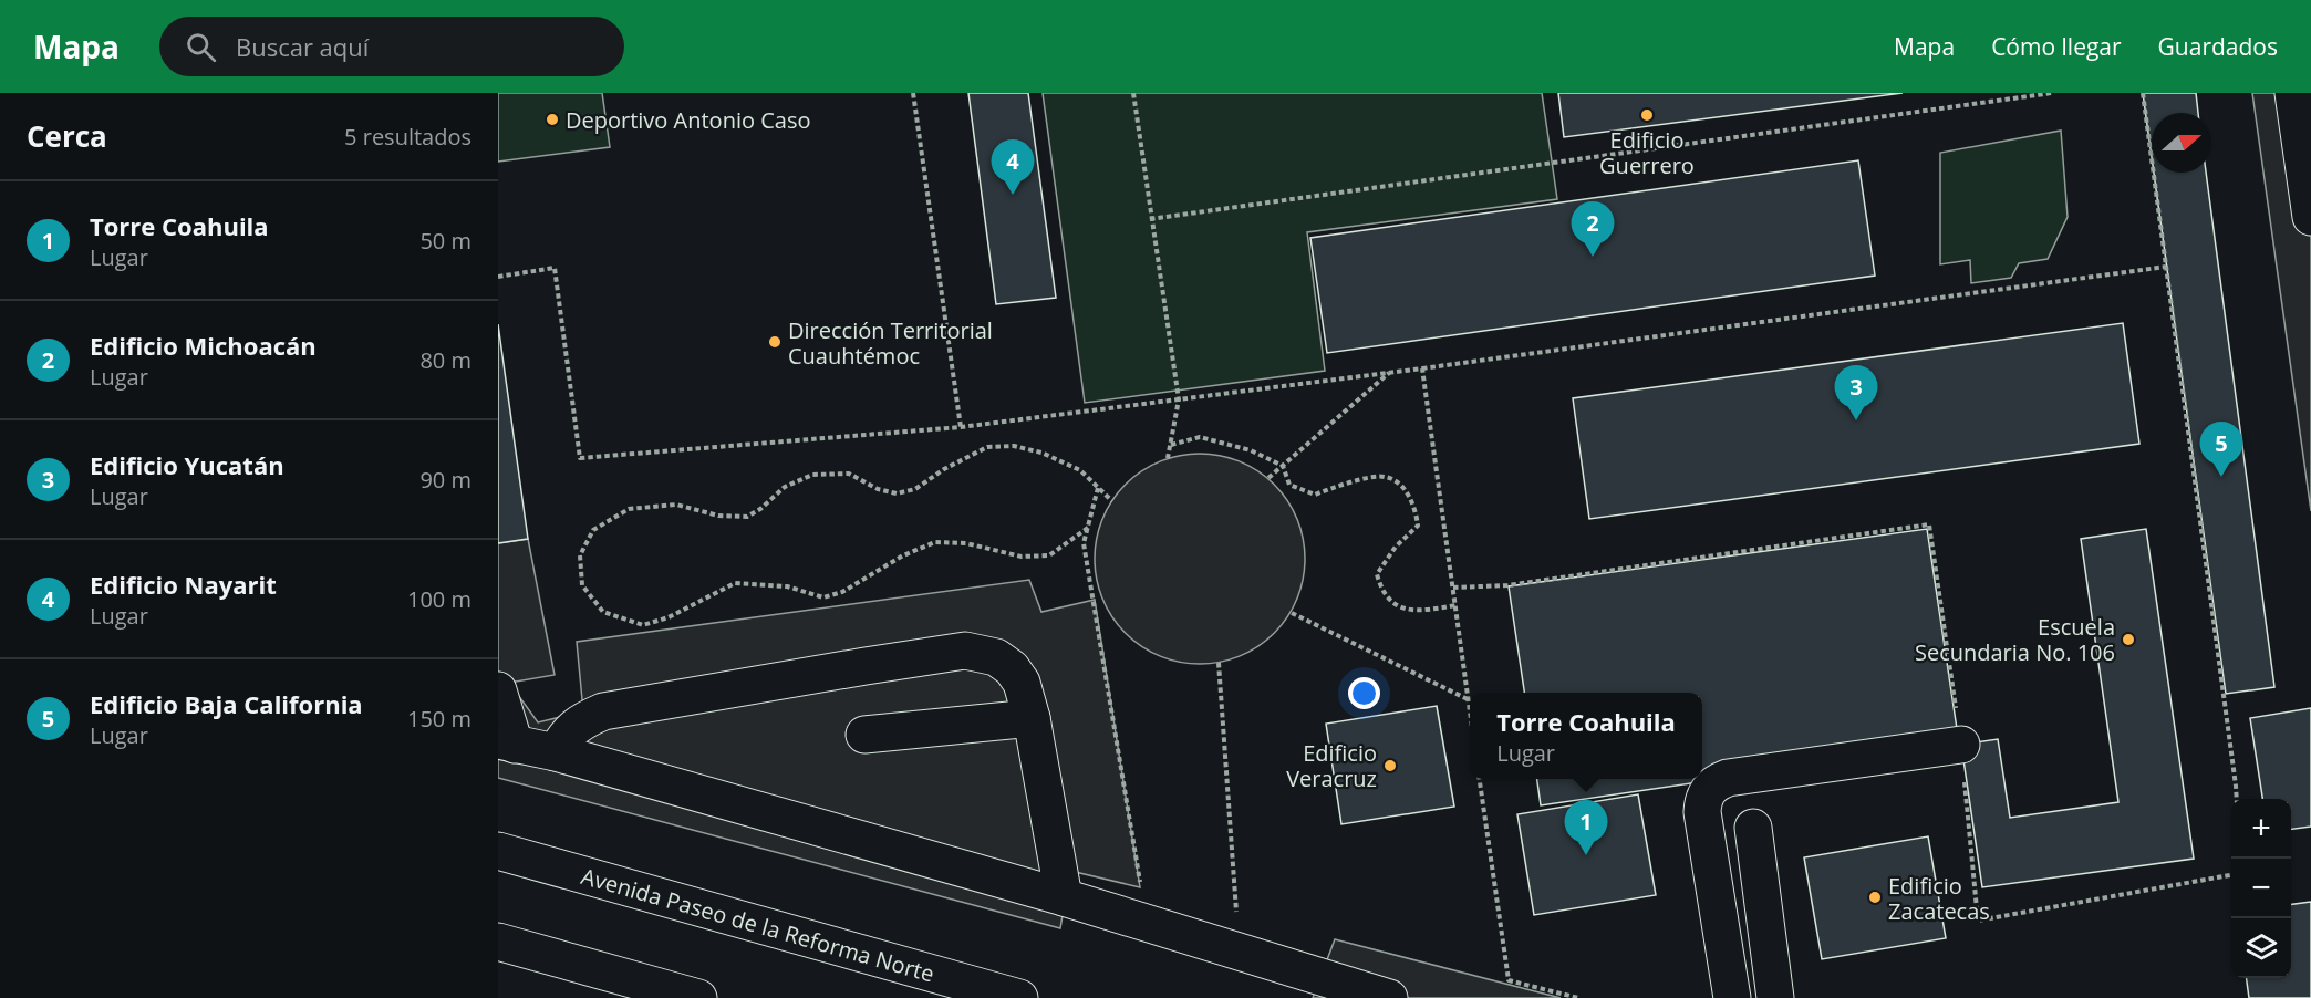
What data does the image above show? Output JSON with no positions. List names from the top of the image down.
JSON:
{
  "streets": {
    "main road": ["Avenida Paseo de la Reforma Norte"]
  },
  "places": [
    "Edificio Guerrero",
    "Deportivo Antonio Caso",
    "Dirección Territorial Cuauhtémoc",
    "Escuela Secundaria No. 106",
    "Edificio Veracruz",
    "Edificio Zacatecas"
  ],
  "north": "right",
  "page": {
    "header": "Mapa",
    "search": "Buscar aquí",
    "nav": ["Mapa", "Cómo llegar", "Guardados"],
    "heading": ["Cerca", "5 resultados"],
    "pins": [
      "4",
      "2",
      "3",
      "5",
      "1"
    ],
    "list": [
      {
        "mark": "1",
        "name": "Torre Coahuila",
        "note": "Lugar",
        "value": "50 m"
      },
      {
        "mark": "2",
        "name": "Edificio Michoacán",
        "note": "Lugar",
        "value": "80 m"
      },
      {
        "mark": "3",
        "name": "Edificio Yucatán",
        "note": "Lugar",
        "value": "90 m"
      },
      {
        "mark": "4",
        "name": "Edificio Nayarit",
        "note": "Lugar",
        "value": "100 m"
      },
      {
        "mark": "5",
        "name": "Edificio Baja California",
        "note": "Lugar",
        "value": "150 m"
      }
    ],
    "popup": ["Torre Coahuila", "Lugar"],
    "map_buttons": ["+", "−"]
  }
}
